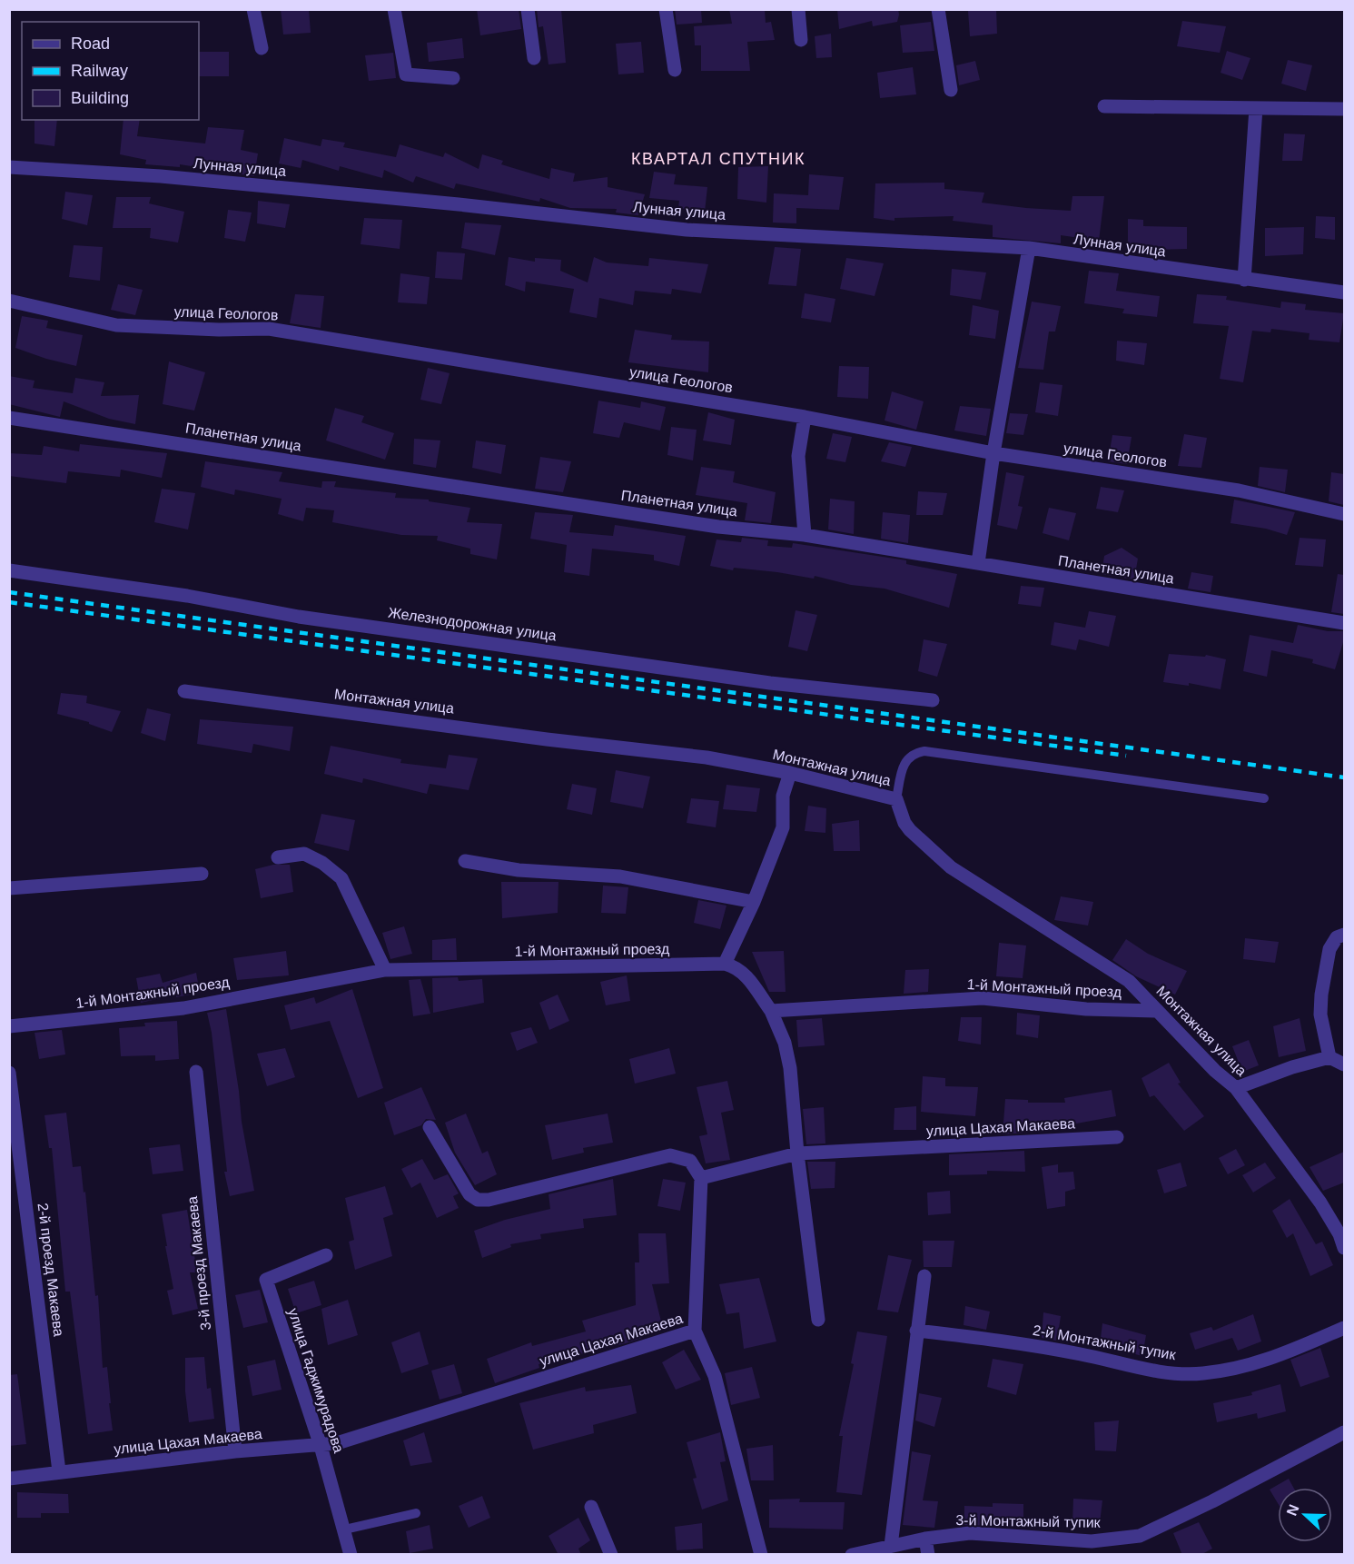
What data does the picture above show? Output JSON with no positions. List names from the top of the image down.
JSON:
{
  "streets": {
    "street": [
      "Лунная улица",
      "улица Геологов",
      "Планетная улица",
      "Железнодорожная улица",
      "Монтажная улица",
      "1-й Монтажный проезд",
      "улица Цахая Макаева",
      "3-й проезд Макаева",
      "2-й проезд Макаева",
      "2-й Монтажный тупик",
      "улица Гаджимурадова",
      "3-й Монтажный тупик"
    ]
  },
  "crossings": [
    ["Монтажная улица", "1-й Монтажный проезд"],
    ["улица Цахая Макаева", "3-й проезд Макаева"],
    ["улица Цахая Макаева", "2-й проезд Макаева"],
    ["улица Цахая Макаева", "улица Гаджимурадова"]
  ],
  "districts": ["КВАРТАЛ СПУТНИК"],
  "legend": ["Road", "Railway", "Building"],
  "north": "left"
}
